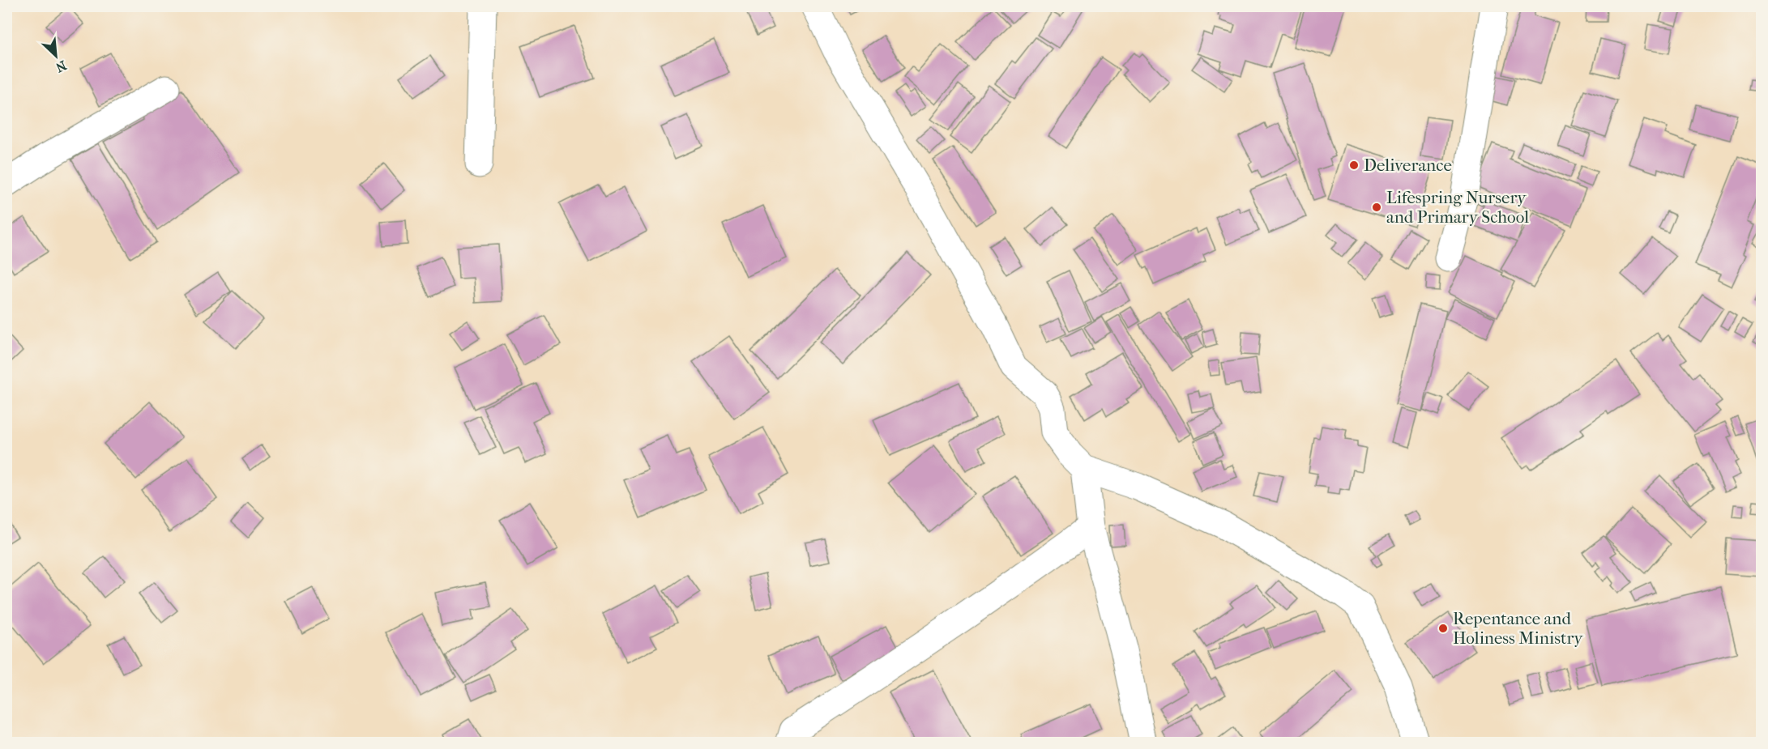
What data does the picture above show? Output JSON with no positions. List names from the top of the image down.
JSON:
{
  "places": ["Deliverance", "Lifespring Nursery and Primary School", "Repentance and Holiness Ministry"],
  "north": "bottom right"
}
